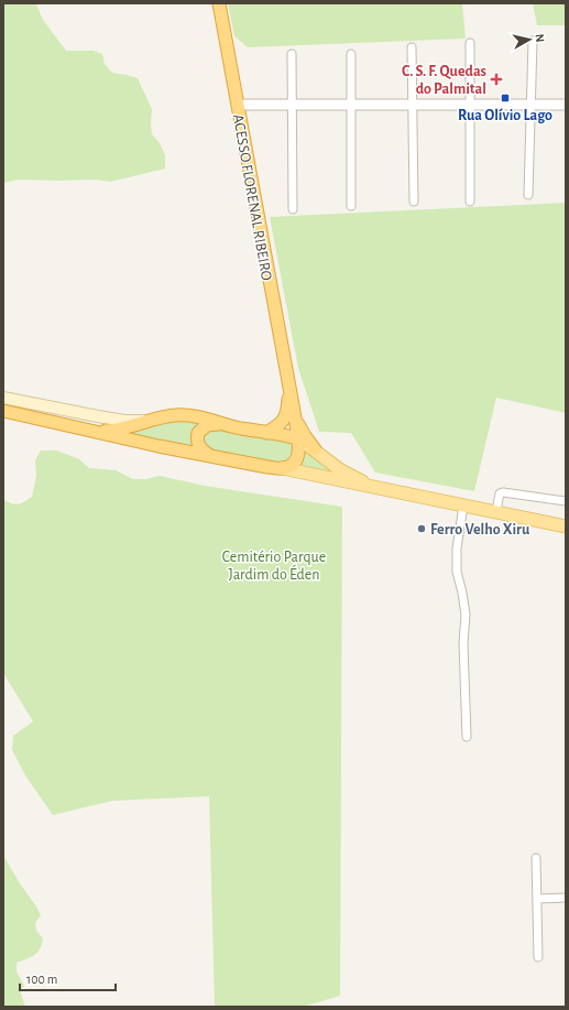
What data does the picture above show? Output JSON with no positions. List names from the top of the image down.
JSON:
{
  "streets": {
    "highway": ["ACESSO FLORENAL RIBEIRO"]
  },
  "parks": ["Cemitério Parque Jardim do Éden"],
  "places": {
    "health": ["C. S. F. Quedas do Palmital"],
    "transit": ["Rua Olívio Lago"],
    "other": ["Ferro Velho Xiru"]
  },
  "scale_bar": "100 m",
  "north": "right"
}
